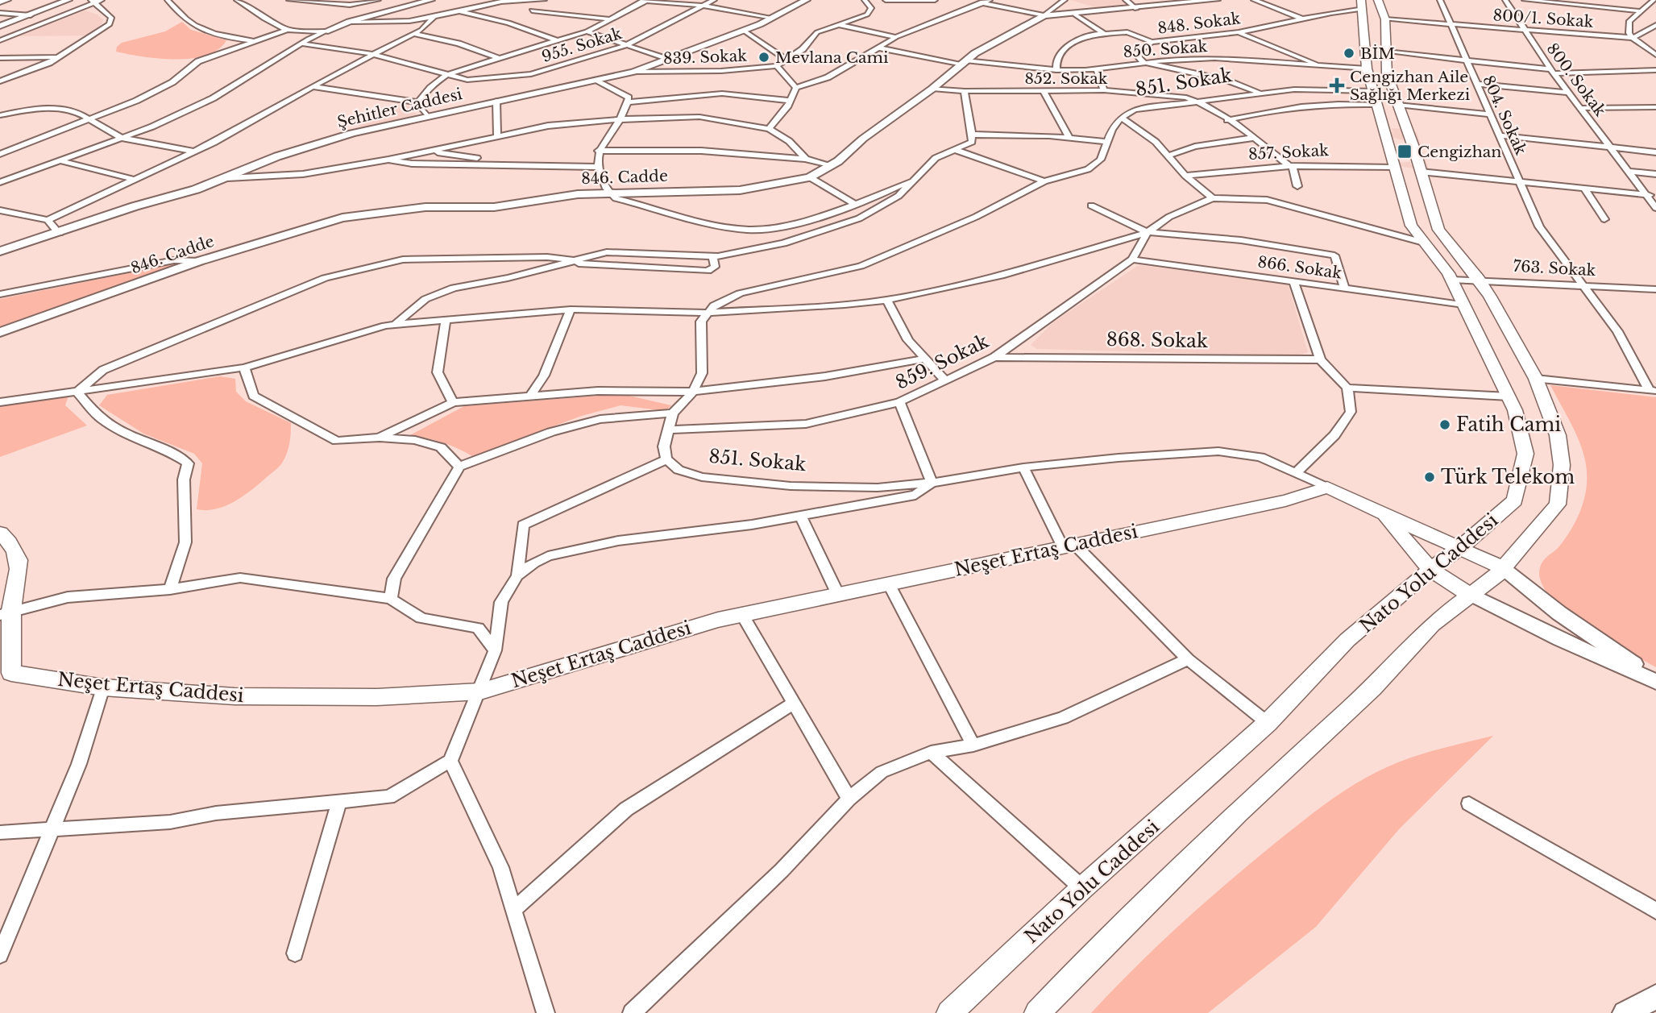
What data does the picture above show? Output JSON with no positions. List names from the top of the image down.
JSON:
{
  "streets": {
    "main road": ["851. Sokak", "Neşet Ertaş Caddesi", "Nato Yolu Caddesi"],
    "street": [
      "800/1. Sokak",
      "848. Sokak",
      "955. Sokak",
      "850. Sokak",
      "839. Sokak",
      "852. Sokak",
      "800. Sokak",
      "Şehitler Caddesi",
      "804. Sokak",
      "857. Sokak",
      "846. Cadde",
      "866. Sokak",
      "763. Sokak",
      "868. Sokak",
      "859. Sokak"
    ]
  },
  "crossings": [
    ["800/1. Sokak", "800. Sokak"],
    ["800/1. Sokak", "804. Sokak"],
    ["848. Sokak", "850. Sokak"],
    ["848. Sokak", "Nato Yolu Caddesi"],
    ["850. Sokak", "846. Cadde"],
    ["850. Sokak", "Nato Yolu Caddesi"],
    ["839. Sokak", "Şehitler Caddesi"],
    ["852. Sokak", "851. Sokak"],
    ["852. Sokak", "846. Cadde"],
    ["800. Sokak", "804. Sokak"],
    ["851. Sokak", "Neşet Ertaş Caddesi"],
    ["851. Sokak", "Nato Yolu Caddesi"],
    ["804. Sokak", "763. Sokak"],
    ["857. Sokak", "Nato Yolu Caddesi"],
    ["866. Sokak", "859. Sokak"],
    ["866. Sokak", "Nato Yolu Caddesi"],
    ["763. Sokak", "Nato Yolu Caddesi"],
    ["868. Sokak", "859. Sokak"],
    ["859. Sokak", "Nato Yolu Caddesi"]
  ],
  "places": {
    "other": [
      "BİM",
      "Mevlana Cami",
      "Fatih Cami",
      "Türk Telekom"
    ],
    "health": ["Cengizhan Aile Sağlığı Merkezi"],
    "transit": ["Cengizhan"]
  }
}
